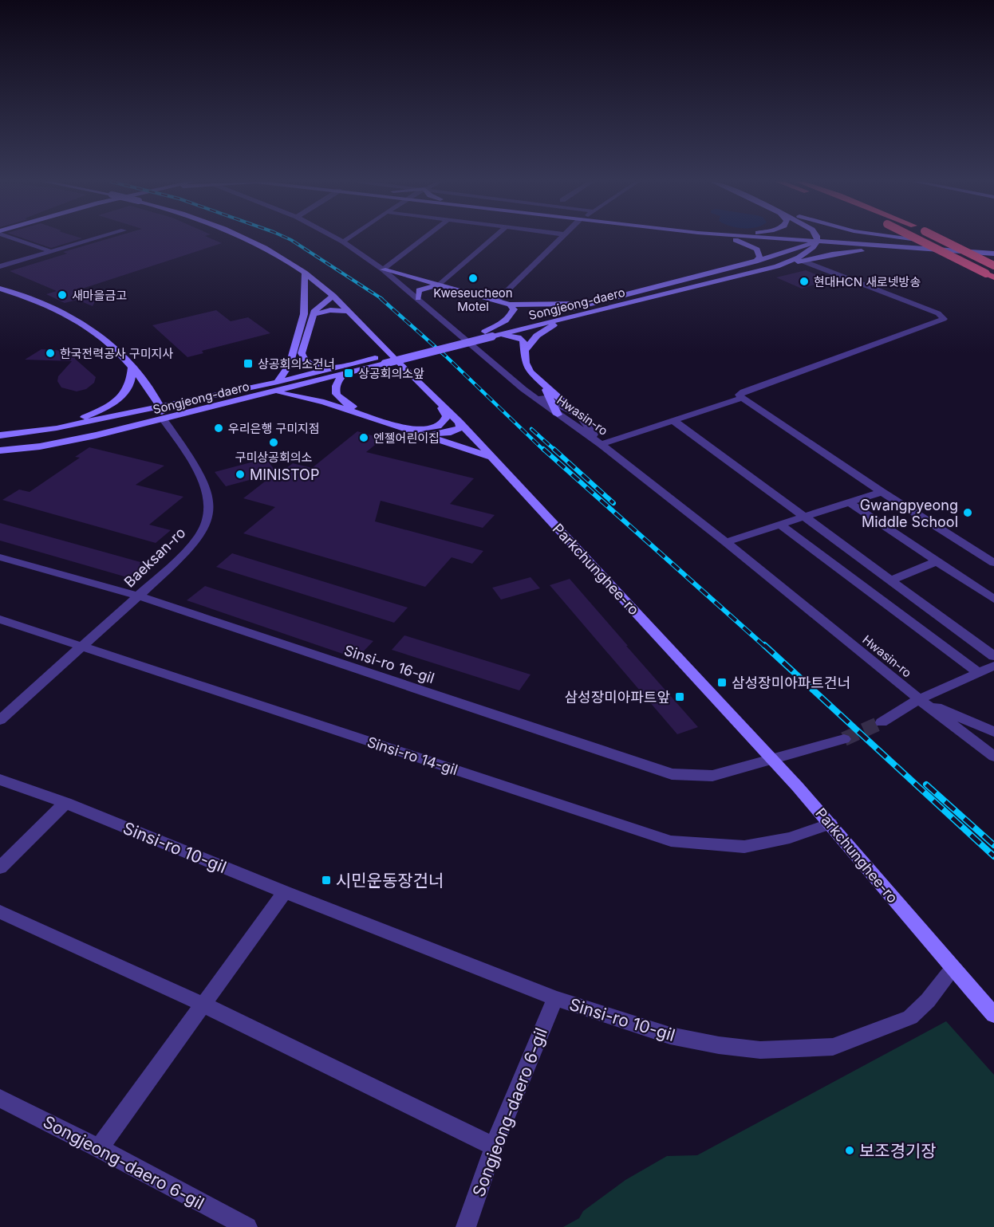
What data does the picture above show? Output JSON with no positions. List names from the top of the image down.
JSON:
{
  "streets": {
    "street": [
      "Songjeong-daero",
      "Hwasin-ro",
      "Baeksan-ro",
      "Parkchunghee-ro",
      "Sinsi-ro 16-gil",
      "Sinsi-ro 14-gil",
      "Sinsi-ro 10-gil",
      "Songjeong-daero 6-gil"
    ]
  },
  "crossings": [
    ["Songjeong-daero", "Baeksan-ro"],
    ["Baeksan-ro", "Sinsi-ro 16-gil"],
    ["Baeksan-ro", "Sinsi-ro 14-gil"],
    ["Parkchunghee-ro", "Sinsi-ro 16-gil"],
    ["Parkchunghee-ro", "Sinsi-ro 14-gil"],
    ["Parkchunghee-ro", "Sinsi-ro 10-gil"],
    ["Sinsi-ro 10-gil", "Songjeong-daero 6-gil"]
  ],
  "places": {
    "other": [
      "Kweseucheon Motel",
      "현대HCN 새로넷방송",
      "새마을금고",
      "한국전력공사 구미지사",
      "우리은행 구미지점",
      "엔젤어린이집",
      "구미상공회의소",
      "MINISTOP",
      "Gwangpyeong Middle School",
      "보조경기장"
    ],
    "transit": [
      "상공회의소건너",
      "상공회의소앞",
      "삼성장미아파트건너",
      "삼성장미아파트앞",
      "시민운동장건너"
    ]
  }
}
